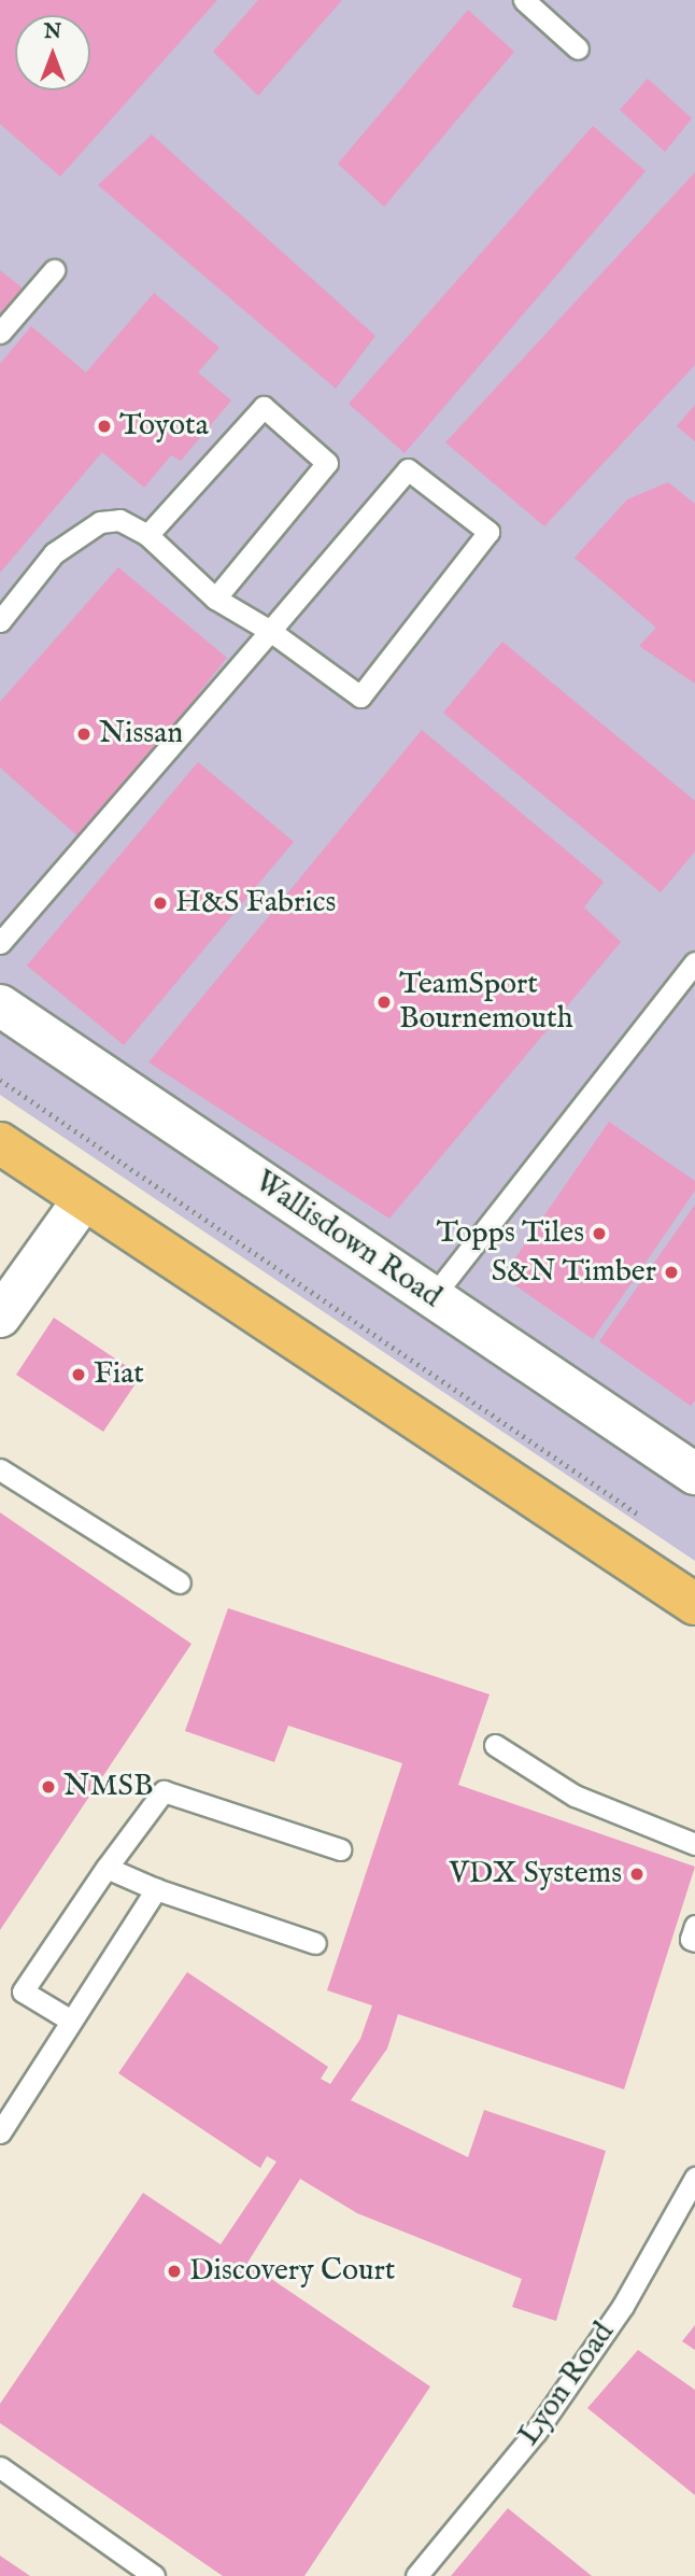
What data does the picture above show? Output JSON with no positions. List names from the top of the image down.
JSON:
{
  "streets": {
    "street": ["Wallisdown Road"],
    "lane": ["Lyon Road"]
  },
  "places": [
    "Toyota",
    "Nissan",
    "H&S Fabrics",
    "TeamSport Bournemouth",
    "Topps Tiles",
    "S&N Timber",
    "Fiat",
    "NMSB",
    "VDX Systems",
    "Discovery Court"
  ],
  "north": "top"
}
